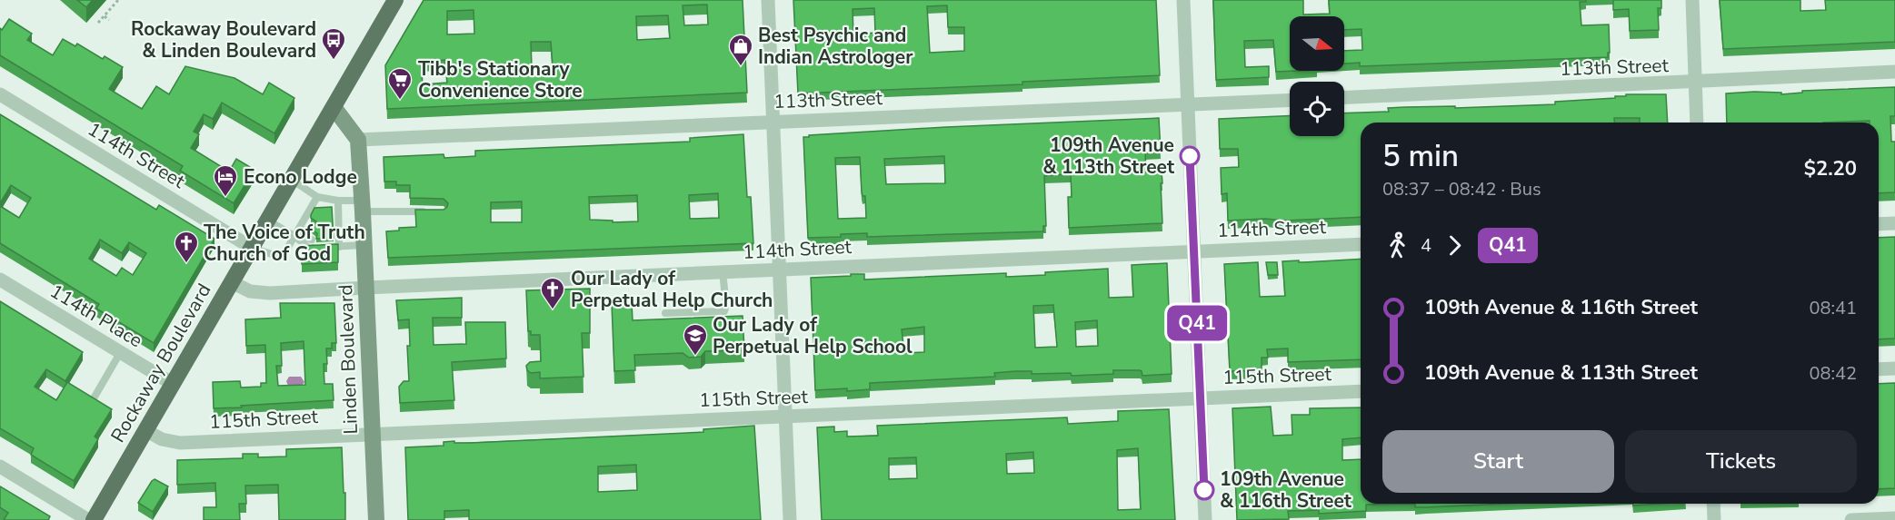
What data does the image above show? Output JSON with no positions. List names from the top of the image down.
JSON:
{
  "streets": {
    "main road": ["Linden Boulevard", "Rockaway Boulevard"],
    "street": [
      "113th Street",
      "114th Street",
      "114th Place",
      "115th Street"
    ]
  },
  "crossings": [
    ["113th Street", "Linden Boulevard"],
    ["114th Street", "Linden Boulevard"],
    ["114th Street", "Rockaway Boulevard"],
    ["114th Place", "Rockaway Boulevard"],
    ["Linden Boulevard", "115th Street"],
    ["Rockaway Boulevard", "115th Street"]
  ],
  "places": {
    "bus stop": ["Rockaway Boulevard & Linden Boulevard"],
    "shop": ["Best Psychic and Indian Astrologer"],
    "supermarket": ["Tibb's Stationary Convenience Store"],
    "other": ["109th Avenue & 113th Street", "109th Avenue & 116th Street"],
    "hotel": ["Econo Lodge"],
    "church": ["The Voice of Truth Church of God", "Our Lady of Perpetual Help Church"],
    "school or university": ["Our Lady of Perpetual Help School"]
  },
  "lines": ["bus line Q41"],
  "north": "right",
  "page": {
    "on_map": "Q41",
    "heading": ["5 min", "08:37 – 08:42 · Bus", "$2.20"],
    "legs": ["4", "Q41"],
    "list": [
      {
        "name": "109th Avenue & 116th Street",
        "value": "08:41"
      },
      {
        "name": "109th Avenue & 113th Street",
        "value": "08:42"
      }
    ],
    "buttons": ["Start", "Tickets"]
  }
}
